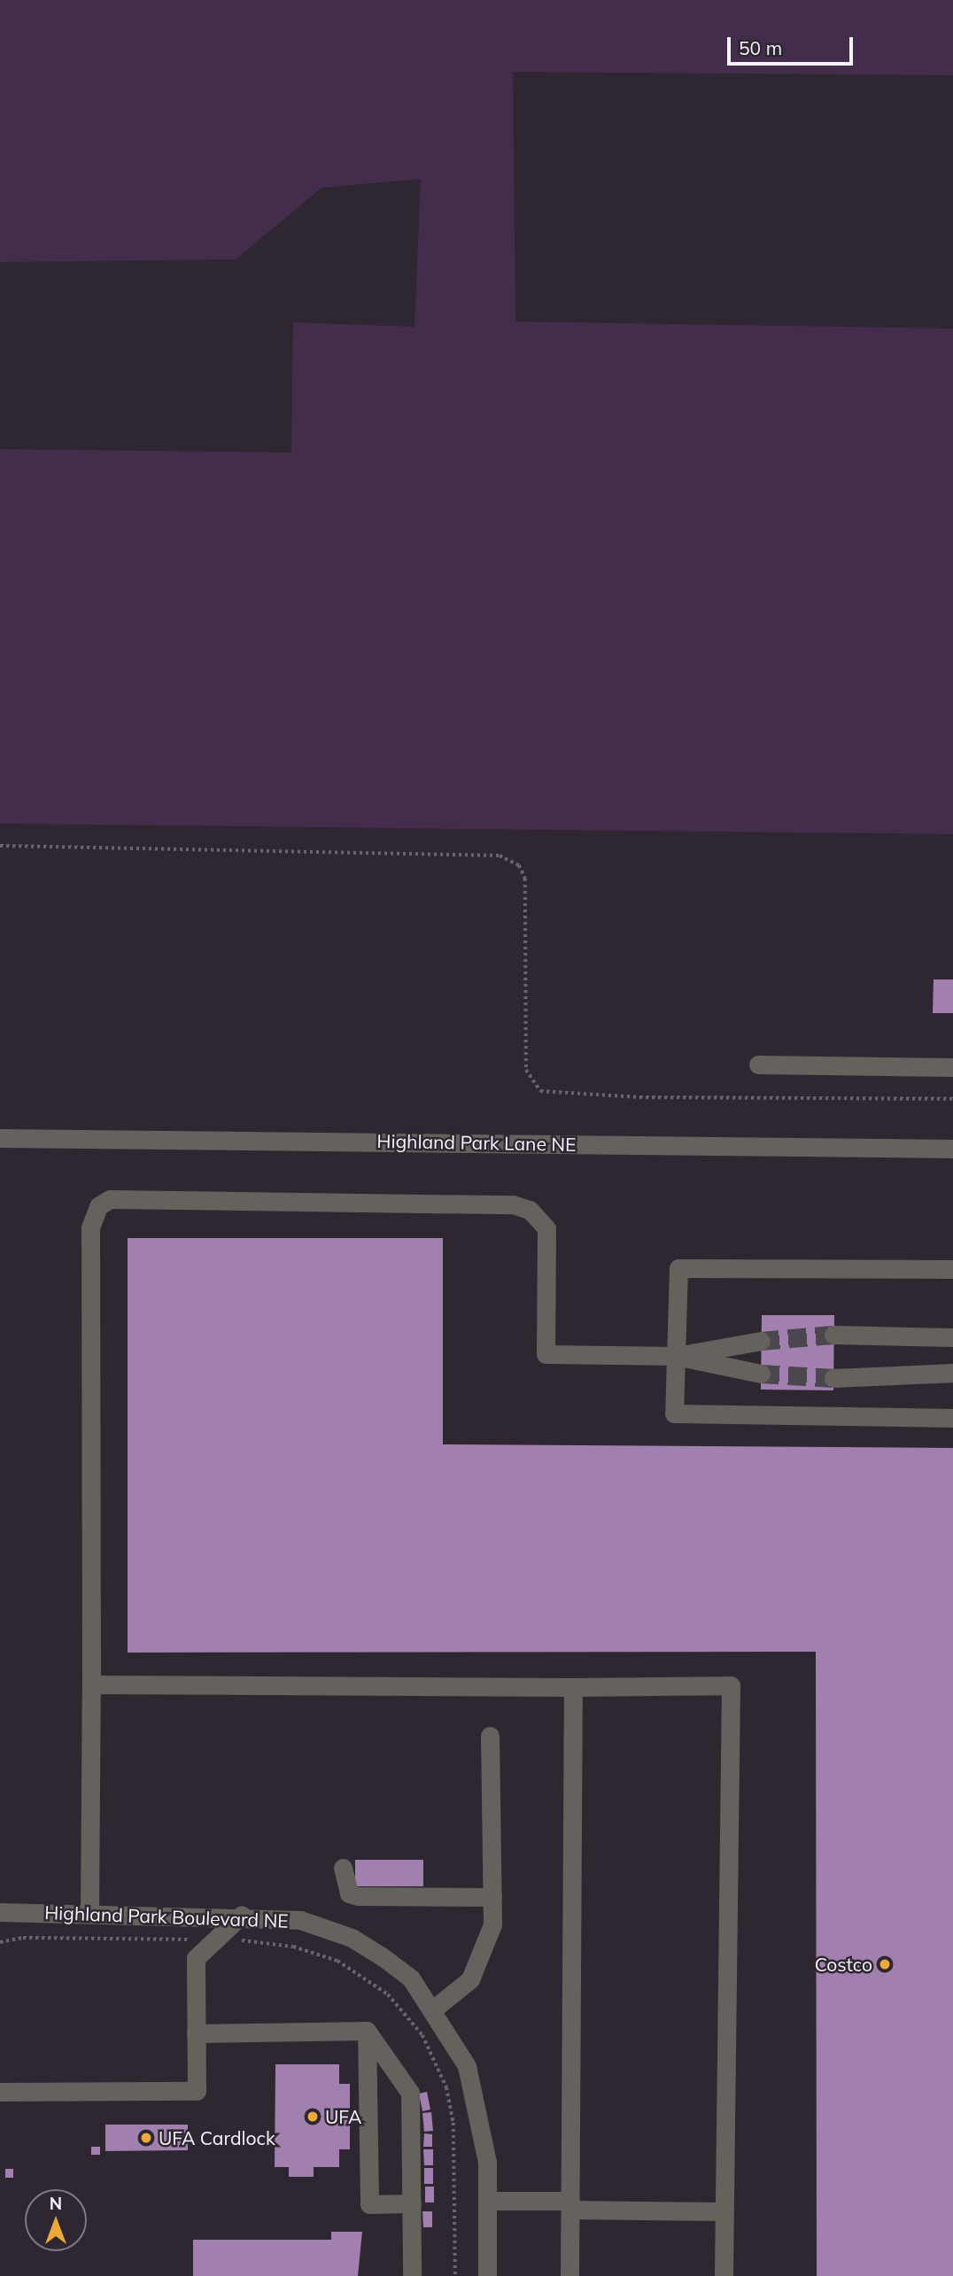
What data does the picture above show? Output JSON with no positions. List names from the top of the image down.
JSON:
{
  "streets": {
    "street": ["Highland Park Lane NE", "Highland Park Boulevard NE"]
  },
  "places": ["Costco", "UFA", "UFA Cardlock"],
  "scale_bar": "50 m",
  "north": "top"
}
